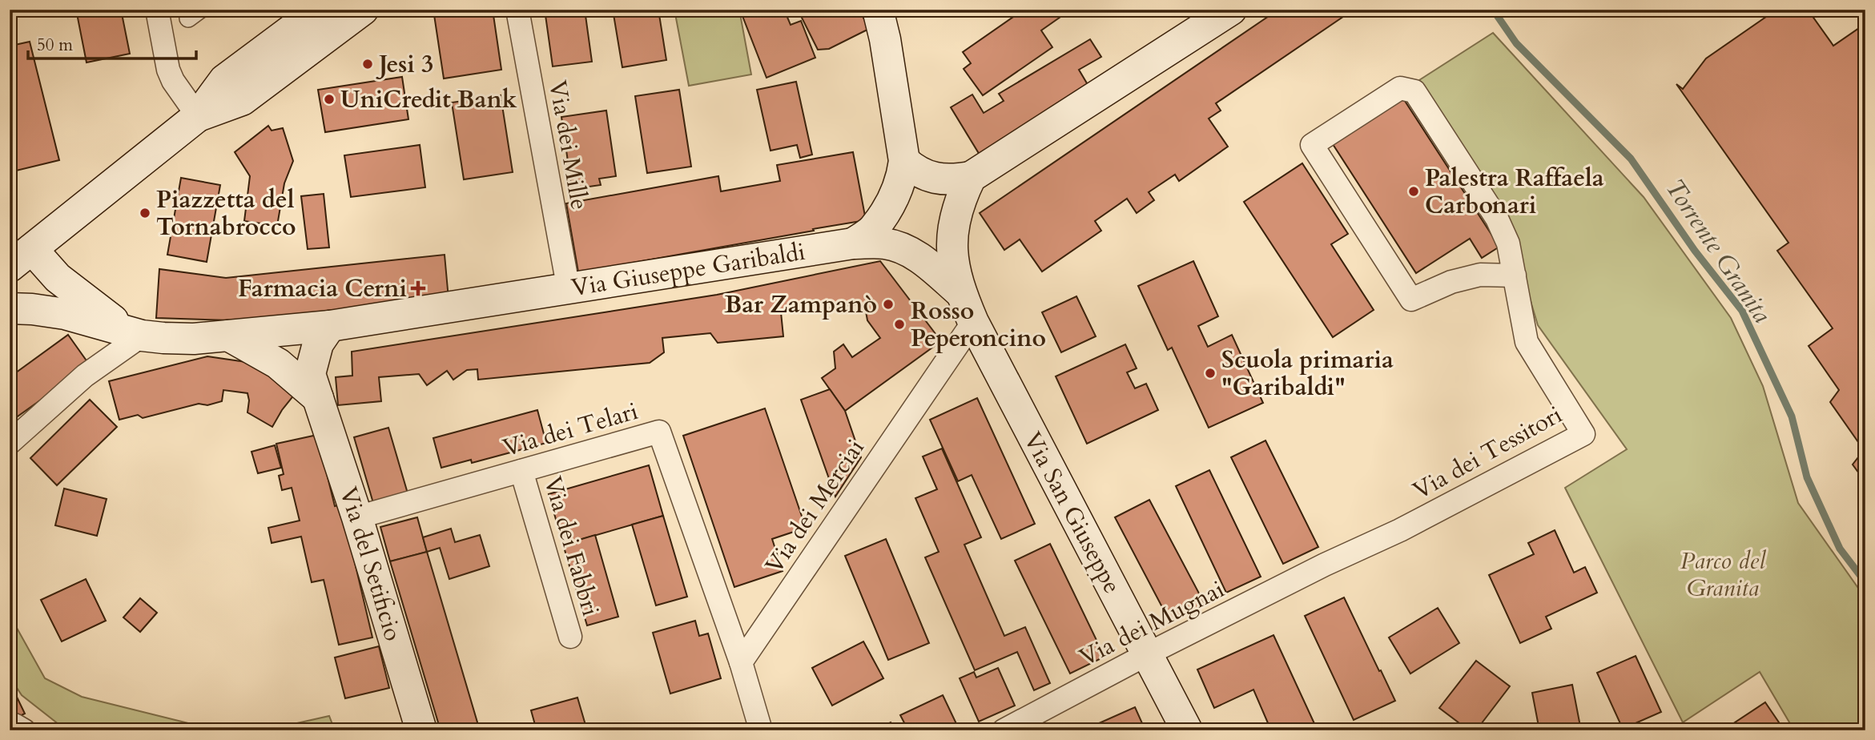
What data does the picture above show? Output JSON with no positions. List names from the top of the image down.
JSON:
{
  "streets": {
    "main road": ["Via Giuseppe Garibaldi", "Via San Giuseppe", "Via del Setificio"],
    "street": [
      "Via dei Mille",
      "Via dei Telari",
      "Via dei Tessitori",
      "Via dei Merciai",
      "Via dei Fabbri",
      "Via dei Mugnai"
    ]
  },
  "crossings": [
    ["Via dei Mille", "Via Giuseppe Garibaldi"],
    ["Via Giuseppe Garibaldi", "Via San Giuseppe"],
    ["Via Giuseppe Garibaldi", "Via del Setificio"],
    ["Via dei Telari", "Via dei Merciai"],
    ["Via dei Telari", "Via dei Fabbri"],
    ["Via dei Telari", "Via del Setificio"],
    ["Via dei Tessitori", "Via dei Mugnai"],
    ["Via dei Merciai", "Via San Giuseppe"],
    ["Via San Giuseppe", "Via dei Mugnai"]
  ],
  "water": ["Torrente Granita"],
  "parks": ["Parco del Granita"],
  "places": {
    "other": [
      "Jesi 3",
      "UniCredit Bank",
      "Palestra Raffaela Carbonari",
      "Piazzetta del Tornabrocco",
      "Bar Zampanò",
      "Rosso Peperoncino",
      "Scuola primaria \"Garibaldi\""
    ],
    "health": ["Farmacia Cerni"]
  },
  "scale_bar": "50 m"
}
